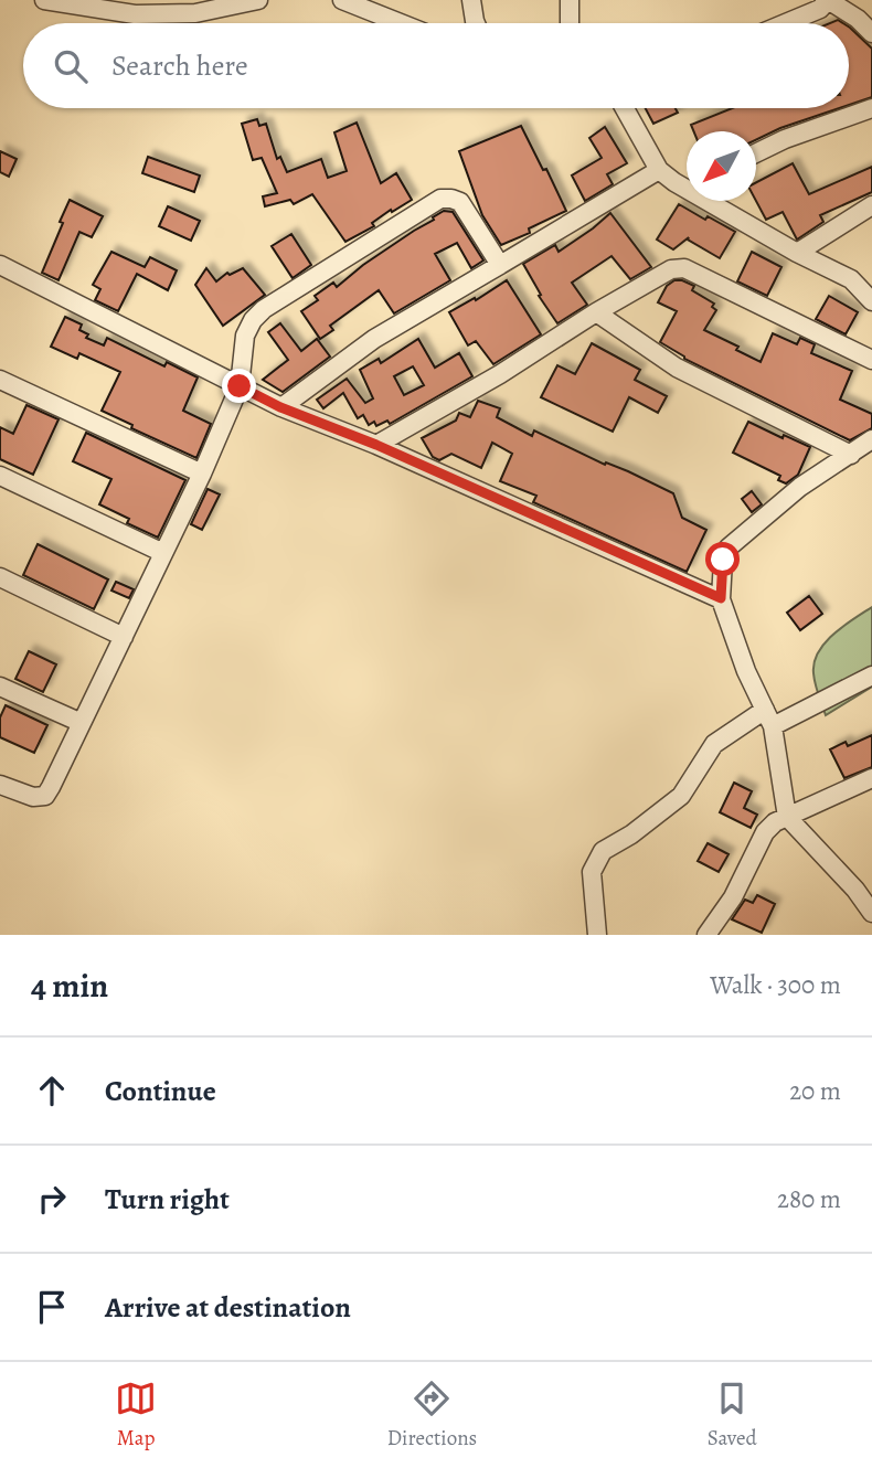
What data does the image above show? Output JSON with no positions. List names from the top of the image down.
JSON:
{
  "north": "bottom left",
  "page": {
    "search": "Search here",
    "heading": ["4 min", "Walk · 300 m"],
    "list": [
      ["Continue", "20 m"],
      ["Turn right", "280 m"],
      "Arrive at destination"
    ],
    "nav": ["Map", "Directions", "Saved"]
  }
}
